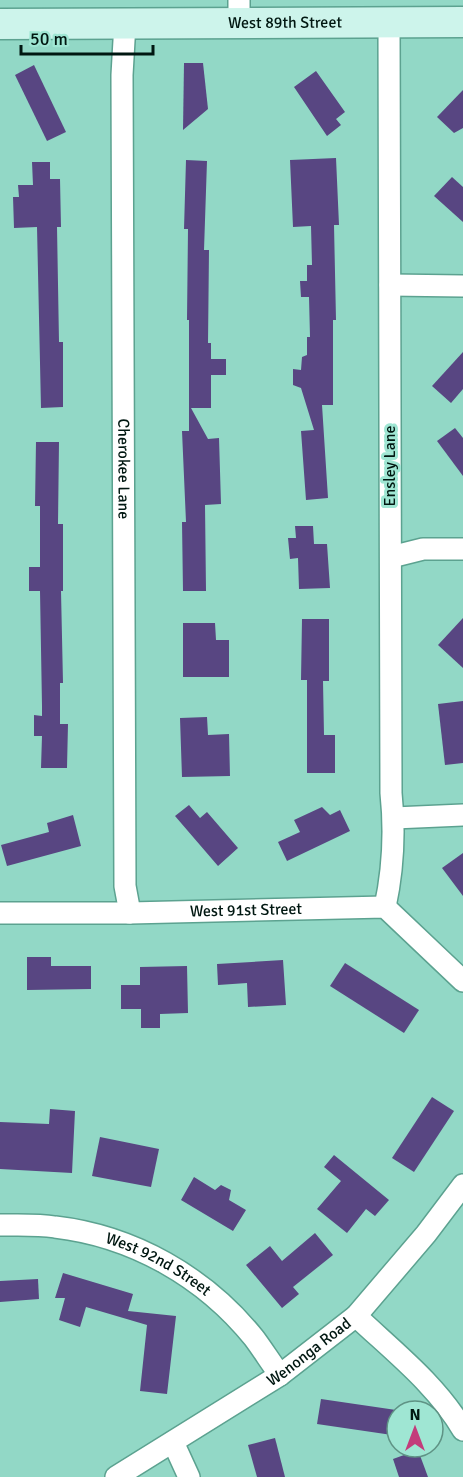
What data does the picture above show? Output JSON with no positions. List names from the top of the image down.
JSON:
{
  "streets": {
    "street": [
      "West 89th Street",
      "Ensley Lane",
      "Cherokee Lane",
      "West 91st Street",
      "West 92nd Street",
      "Wenonga Road"
    ]
  },
  "crossings": [
    ["West 89th Street", "Ensley Lane"],
    ["West 89th Street", "Cherokee Lane"],
    ["Ensley Lane", "West 91st Street"],
    ["Cherokee Lane", "West 91st Street"],
    ["West 92nd Street", "Wenonga Road"]
  ],
  "scale_bar": "50 m",
  "north": "top"
}
